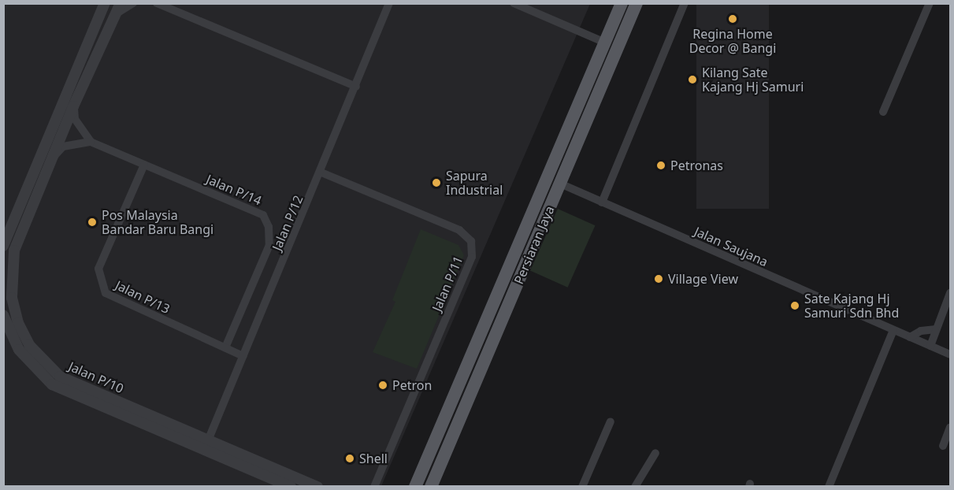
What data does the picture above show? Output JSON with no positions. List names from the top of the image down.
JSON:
{
  "streets": {
    "main road": ["Persiaran Jaya"],
    "street": [
      "Jalan P/14",
      "Jalan P/12",
      "Jalan Saujana",
      "Jalan P/11",
      "Jalan P/13",
      "Jalan P/10"
    ]
  },
  "crossings": [
    ["Jalan P/14", "Jalan P/13"],
    ["Jalan P/12", "Jalan P/11"],
    ["Jalan P/12", "Jalan P/13"],
    ["Jalan P/12", "Jalan P/10"],
    ["Persiaran Jaya", "Jalan Saujana"]
  ],
  "places": [
    "Regina Home Decor @ Bangi",
    "Kilang Sate Kajang Hj Samuri",
    "Petronas",
    "Sapura Industrial",
    "Pos Malaysia Bandar Baru Bangi",
    "Village View",
    "Sate Kajang Hj Samuri Sdn Bhd",
    "Petron",
    "Shell"
  ]
}
